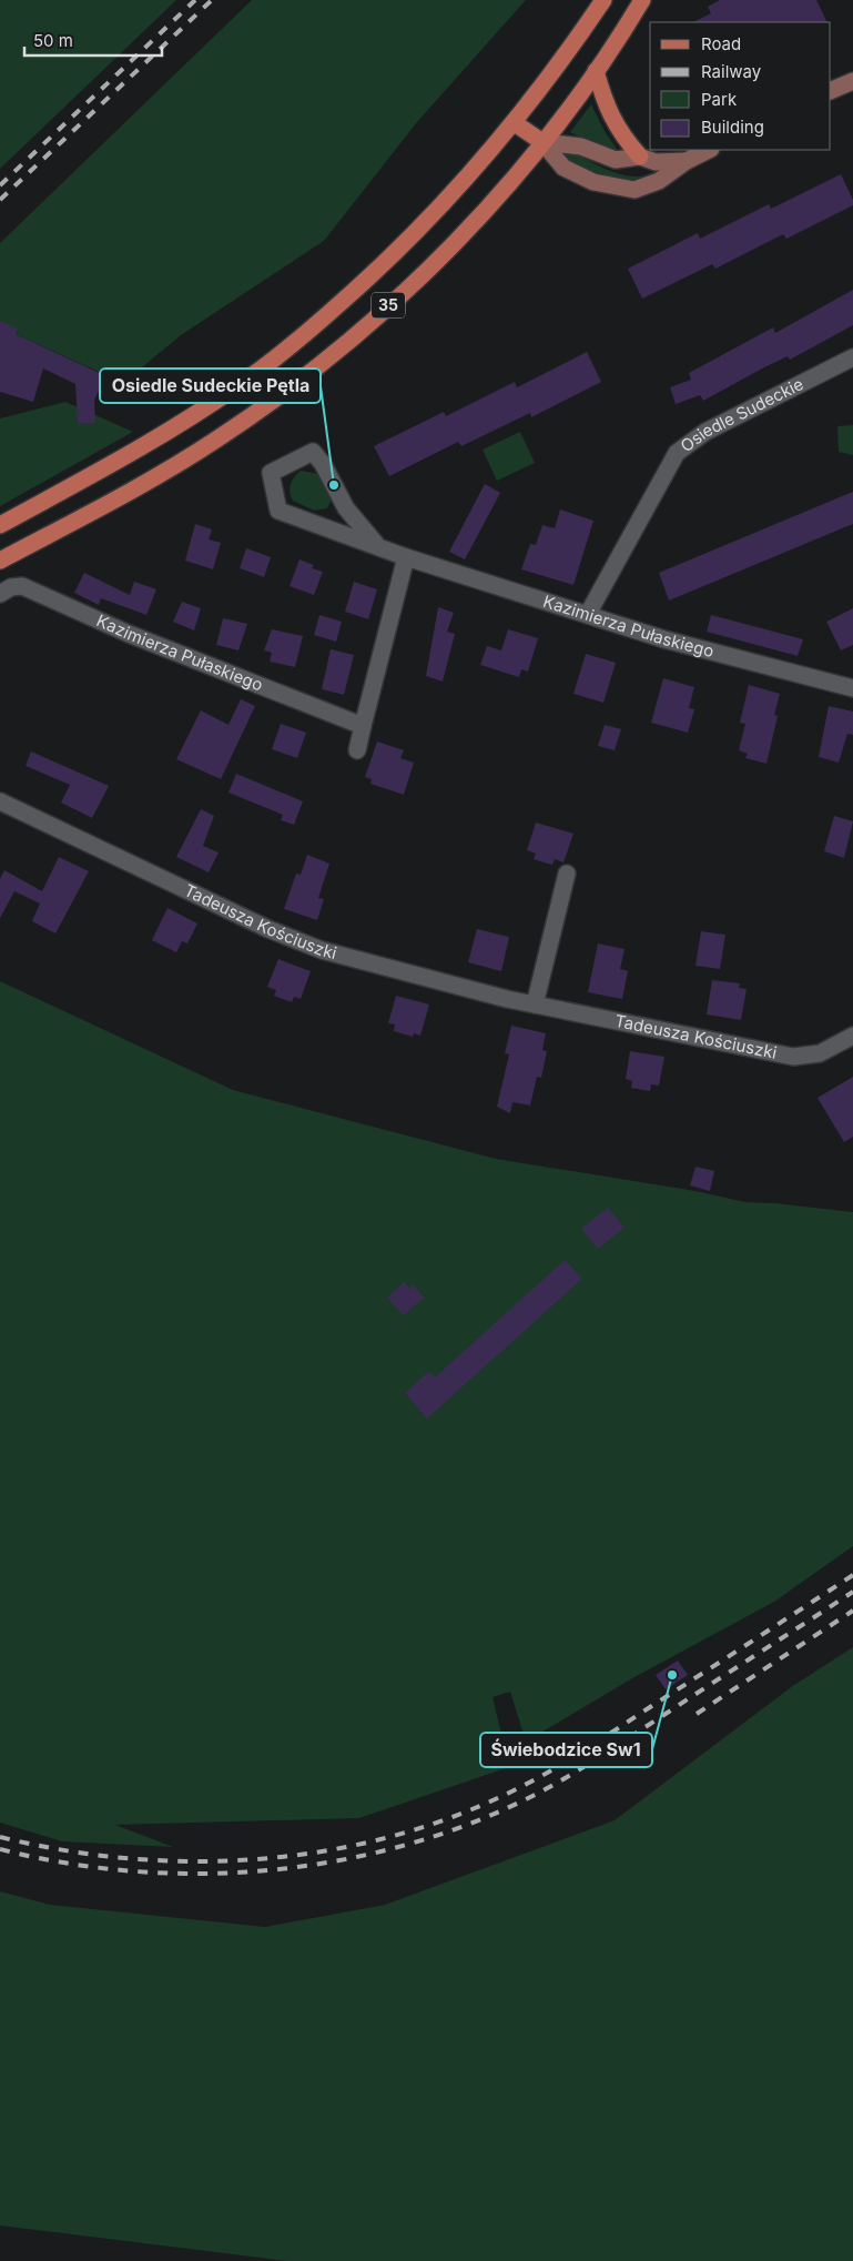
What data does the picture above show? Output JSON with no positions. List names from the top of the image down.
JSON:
{
  "streets": {
    "main road": ["35"],
    "street": ["Osiedle Sudeckie", "Kazimierza Pułaskiego", "Tadeusza Kościuszki"]
  },
  "crossings": [
    ["Osiedle Sudeckie", "Kazimierza Pułaskiego"]
  ],
  "places": ["Osiedle Sudeckie Pętla", "Świebodzice Sw1"],
  "legend": [
    "Road",
    "Railway",
    "Park",
    "Building"
  ],
  "scale_bar": "50 m"
}
